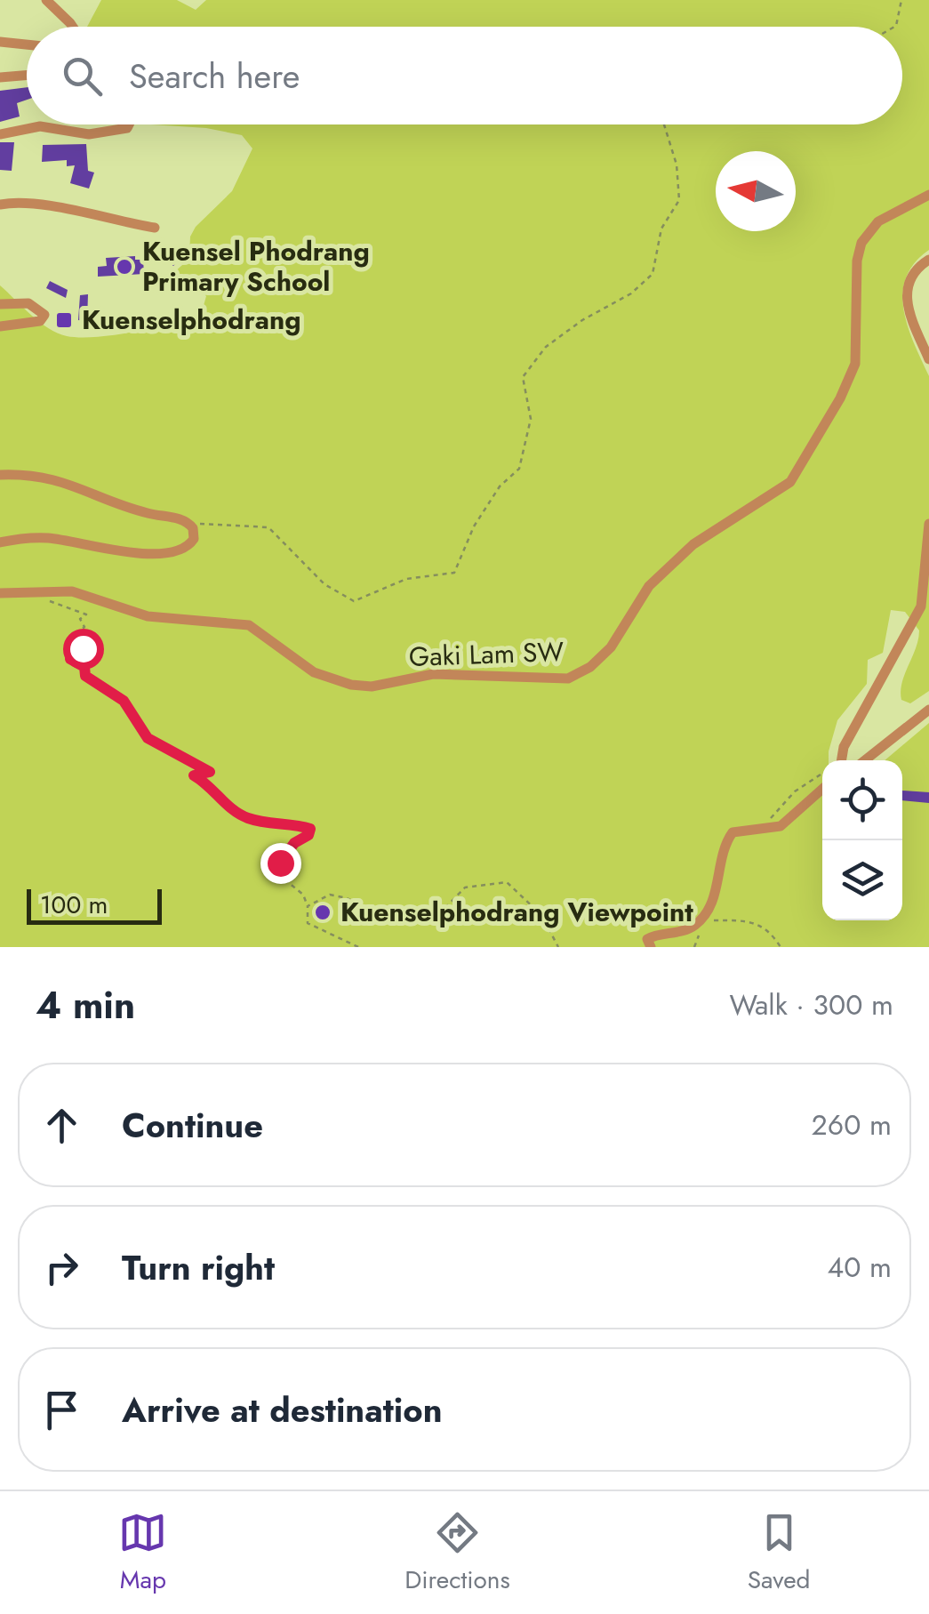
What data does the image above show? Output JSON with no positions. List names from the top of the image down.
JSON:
{
  "streets": {
    "street": ["Gaki Lam SW"]
  },
  "places": {
    "other": ["Kuensel Phodrang Primary School", "Kuenselphodrang Viewpoint"],
    "transit": ["Kuenselphodrang"]
  },
  "scale_bar": "100 m",
  "north": "left",
  "page": {
    "search": "Search here",
    "scale": "100 m",
    "heading": ["4 min", "Walk · 300 m"],
    "list": [
      ["Continue", "260 m"],
      ["Turn right", "40 m"],
      "Arrive at destination"
    ],
    "nav": ["Map", "Directions", "Saved"]
  }
}
